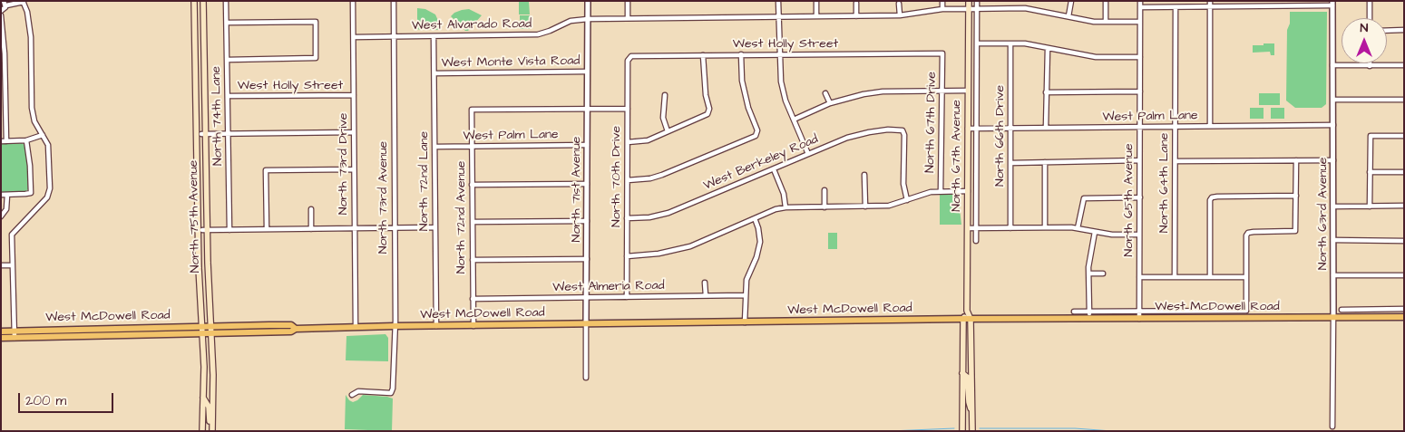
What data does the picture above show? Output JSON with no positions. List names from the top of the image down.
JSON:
{
  "streets": {
    "main road": ["North 67th Avenue", "North 75th Avenue", "West McDowell Road"],
    "street": [
      "West Alvarado Road",
      "West Holly Street",
      "West Monte Vista Road",
      "North 74th Lane",
      "West Palm Lane",
      "North 67th Drive",
      "North 66th Drive",
      "West Berkeley Road",
      "North 73rd Drive",
      "North 70th Drive",
      "North 72nd Lane",
      "North 64th Lane",
      "North 71st Avenue",
      "North 73rd Avenue",
      "North 65th Avenue",
      "North 63rd Avenue",
      "North 72nd Avenue",
      "West Almeria Road"
    ]
  },
  "crossings": [
    ["West Alvarado Road", "North 73rd Drive"],
    ["West Alvarado Road", "North 72nd Lane"],
    ["West Alvarado Road", "North 71st Avenue"],
    ["West Alvarado Road", "North 73rd Avenue"],
    ["West Holly Street", "North 74th Lane"],
    ["West Holly Street", "North 67th Drive"],
    ["West Holly Street", "North 73rd Drive"],
    ["West Holly Street", "North 70th Drive"],
    ["West Monte Vista Road", "North 72nd Lane"],
    ["West Monte Vista Road", "North 71st Avenue"],
    ["West Palm Lane", "North 66th Drive"],
    ["West Palm Lane", "North 67th Avenue"],
    ["West Palm Lane", "North 72nd Lane"],
    ["West Palm Lane", "North 64th Lane"],
    ["West Palm Lane", "North 71st Avenue"],
    ["West Palm Lane", "North 65th Avenue"],
    ["West Palm Lane", "North 63rd Avenue"],
    ["West Palm Lane", "North 72nd Avenue"],
    ["North 67th Avenue", "West McDowell Road"],
    ["West Berkeley Road", "North 70th Drive"],
    ["North 73rd Drive", "West McDowell Road"],
    ["North 70th Drive", "West Almeria Road"],
    ["North 72nd Lane", "West McDowell Road"],
    ["North 71st Avenue", "North 72nd Avenue"],
    ["North 71st Avenue", "West Almeria Road"],
    ["North 71st Avenue", "West McDowell Road"],
    ["North 73rd Avenue", "West McDowell Road"],
    ["North 65th Avenue", "West McDowell Road"],
    ["North 63rd Avenue", "West McDowell Road"],
    ["North 75th Avenue", "West McDowell Road"],
    ["North 72nd Avenue", "West Almeria Road"],
    ["North 72nd Avenue", "West McDowell Road"]
  ],
  "scale_bar": "200 m",
  "north": "top"
}
